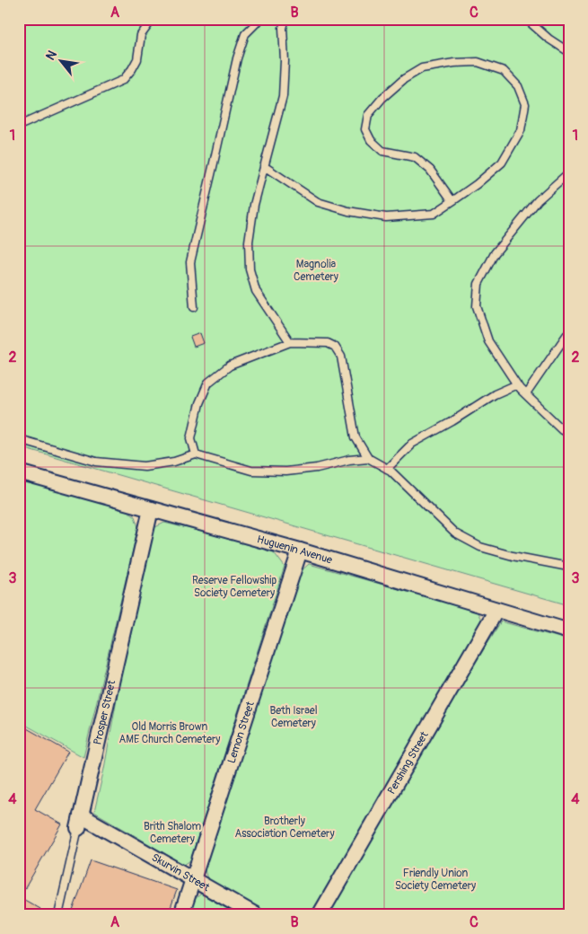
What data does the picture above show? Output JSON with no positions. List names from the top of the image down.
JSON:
{
  "streets": {
    "street": [
      "Huguenin Avenue",
      "Prosper Street",
      "Lemon Street",
      "Pershing Street",
      "Skurvin Street"
    ]
  },
  "crossings": [
    ["Huguenin Avenue", "Prosper Street"],
    ["Huguenin Avenue", "Lemon Street"],
    ["Huguenin Avenue", "Pershing Street"],
    ["Prosper Street", "Skurvin Street"],
    ["Lemon Street", "Skurvin Street"]
  ],
  "parks": [
    "Magnolia Cemetery",
    "Reserve Fellowship Society Cemetery",
    "Beth Israel Cemetery",
    "Old Morris Brown AME Church Cemetery",
    "Brotherly Association Cemetery",
    "Brith Shalom Cemetery",
    "Friendly Union Society Cemetery"
  ],
  "north": "top left",
  "grid": {
    "columns": ["A", "B", "C"],
    "rows": [
      "1",
      "2",
      "3",
      "4"
    ]
  }
}
